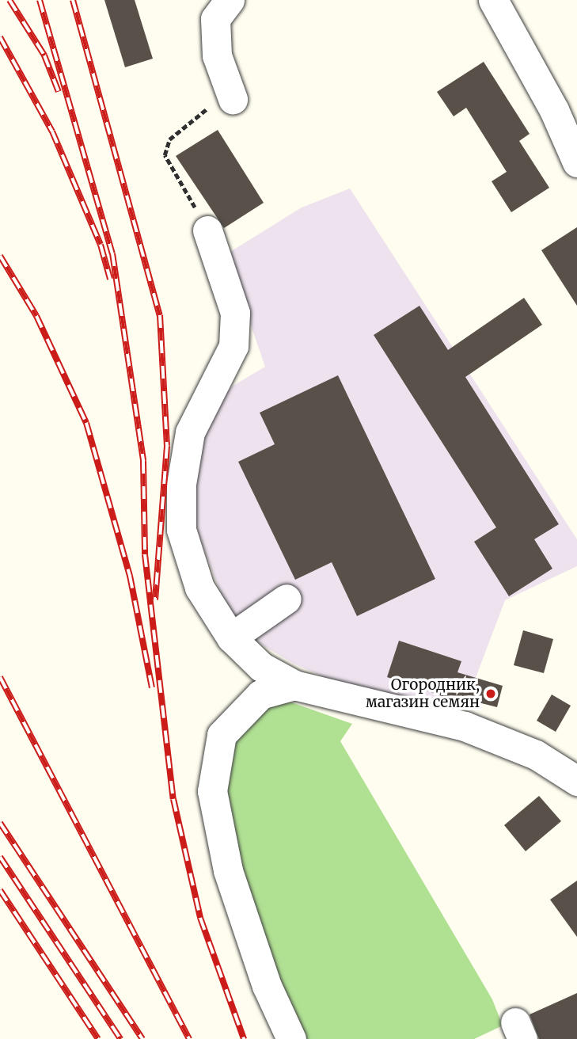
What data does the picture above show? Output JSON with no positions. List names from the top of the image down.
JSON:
{
  "places": ["Огородник, магазин семян"]
}
